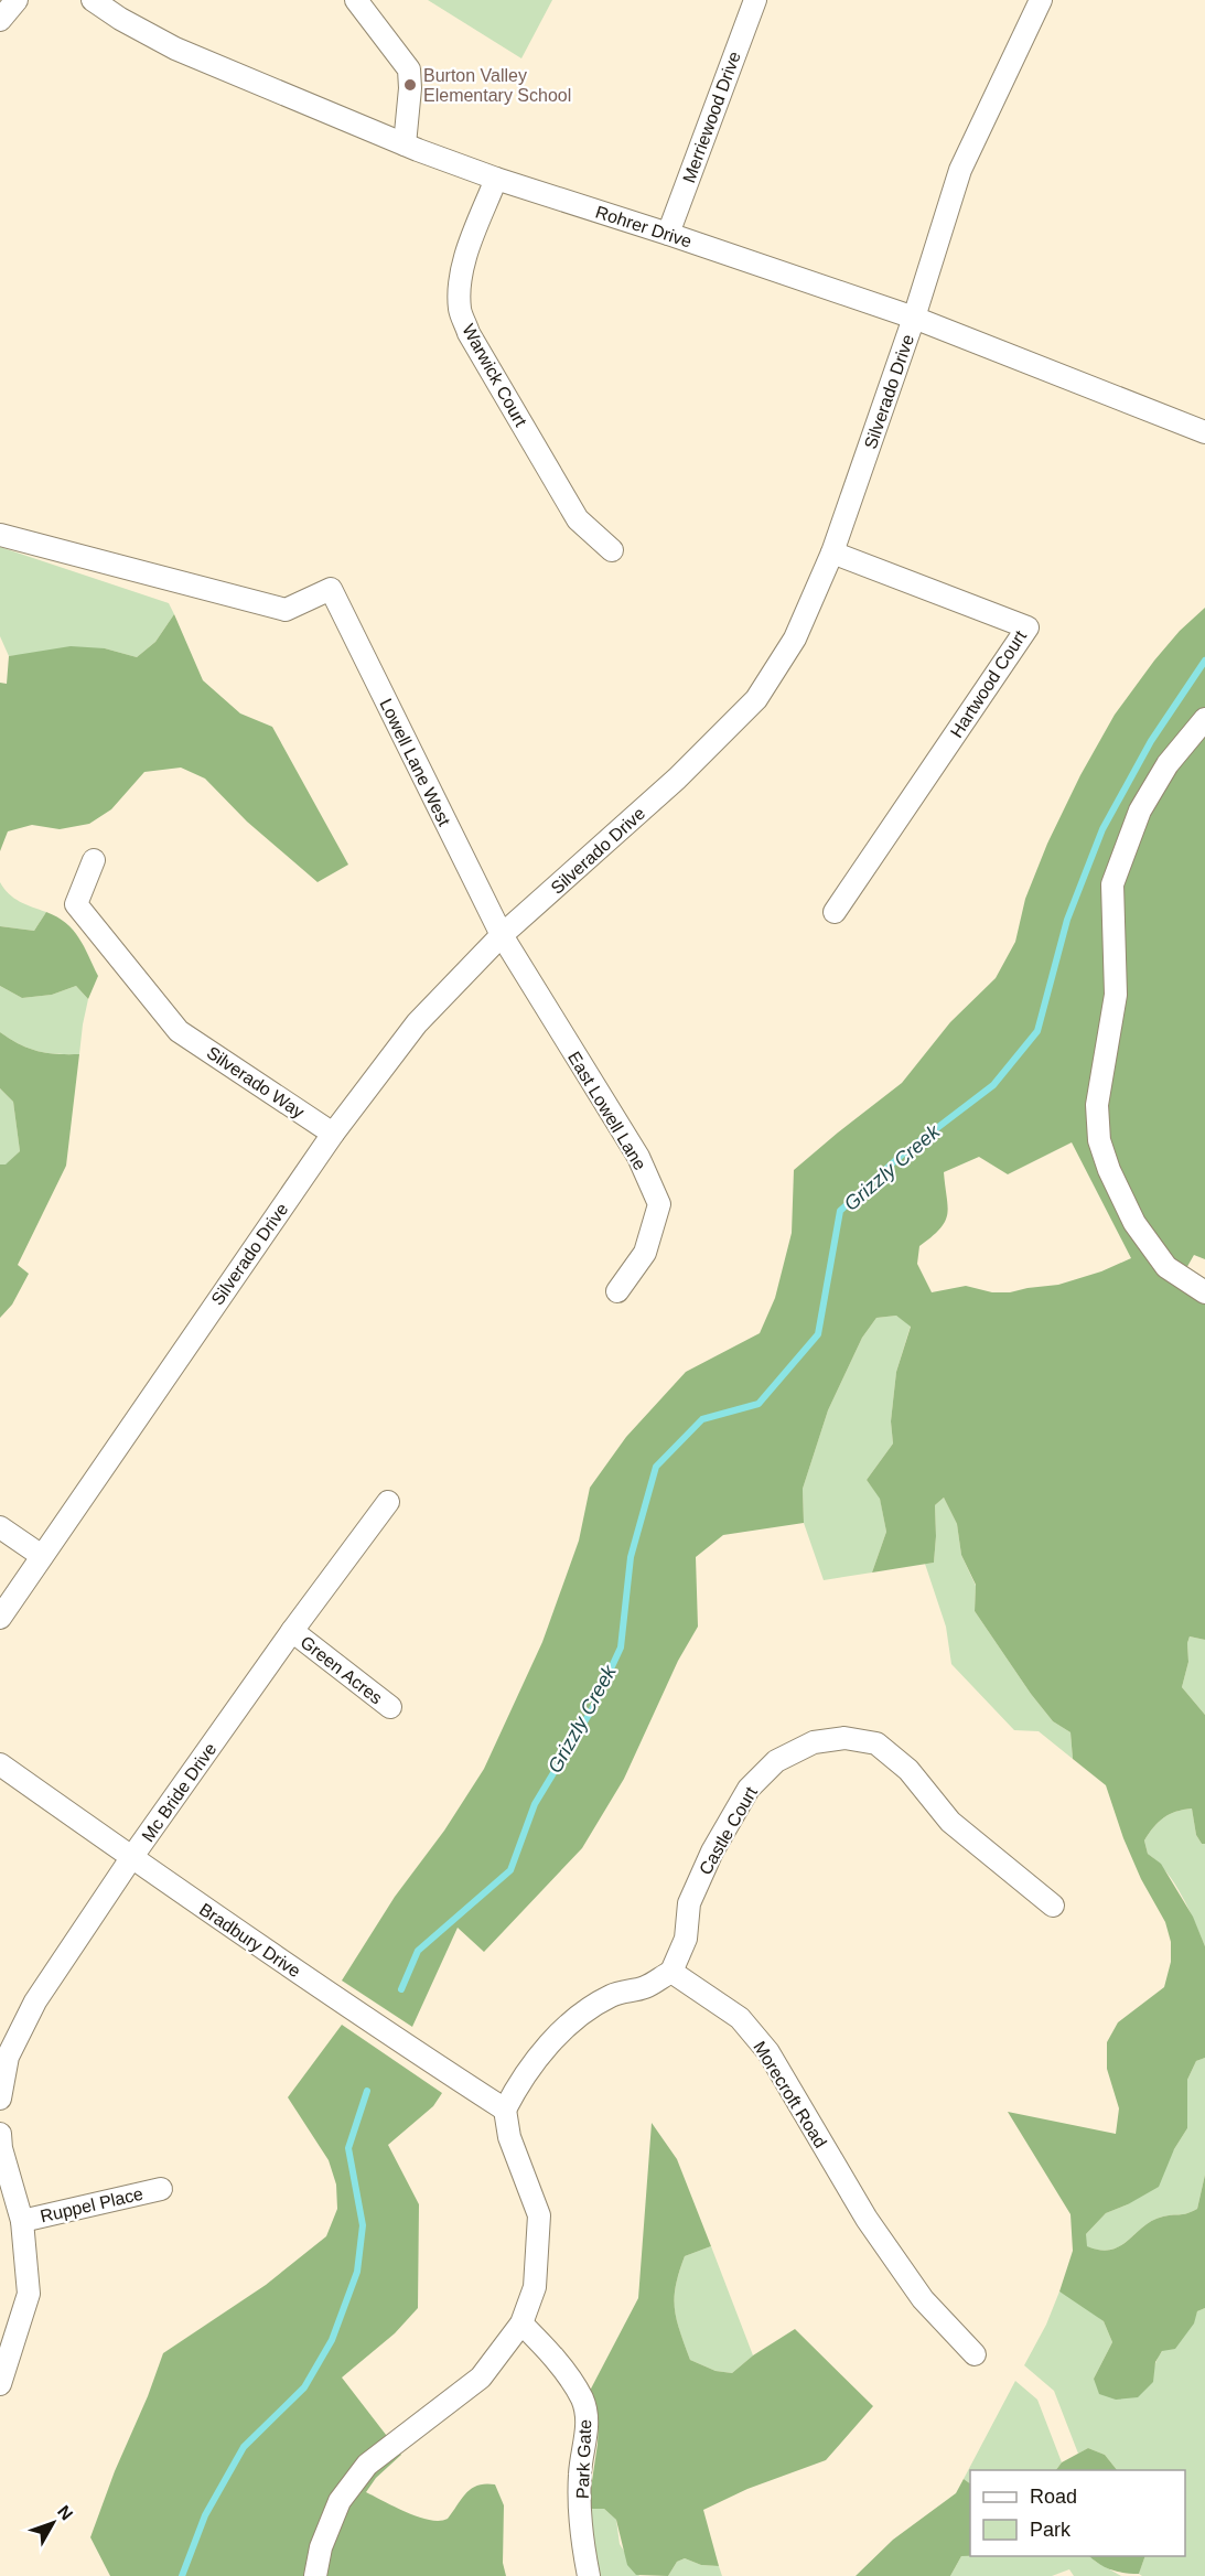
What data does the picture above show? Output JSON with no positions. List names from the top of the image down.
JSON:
{
  "streets": {
    "street": [
      "Merriewood Drive",
      "Rohrer Drive",
      "Warwick Court",
      "Silverado Drive",
      "Hartwood Court",
      "Lowell Lane West",
      "Silverado Way",
      "East Lowell Lane",
      "Green Acres",
      "Mc Bride Drive",
      "Castle Court",
      "Bradbury Drive",
      "Morecroft Road",
      "Ruppel Place",
      "Park Gate"
    ]
  },
  "crossings": [
    ["Merriewood Drive", "Rohrer Drive"],
    ["Rohrer Drive", "Warwick Court"],
    ["Rohrer Drive", "Silverado Drive"],
    ["Silverado Drive", "Hartwood Court"],
    ["Silverado Drive", "Lowell Lane West"],
    ["Silverado Drive", "Silverado Way"],
    ["Silverado Drive", "East Lowell Lane"],
    ["Lowell Lane West", "East Lowell Lane"],
    ["Green Acres", "Mc Bride Drive"],
    ["Mc Bride Drive", "Bradbury Drive"],
    ["Castle Court", "Morecroft Road"]
  ],
  "water": ["Grizzly Creek"],
  "places": ["Burton Valley Elementary School"],
  "legend": ["Road", "Park"],
  "north": "top right"
}
